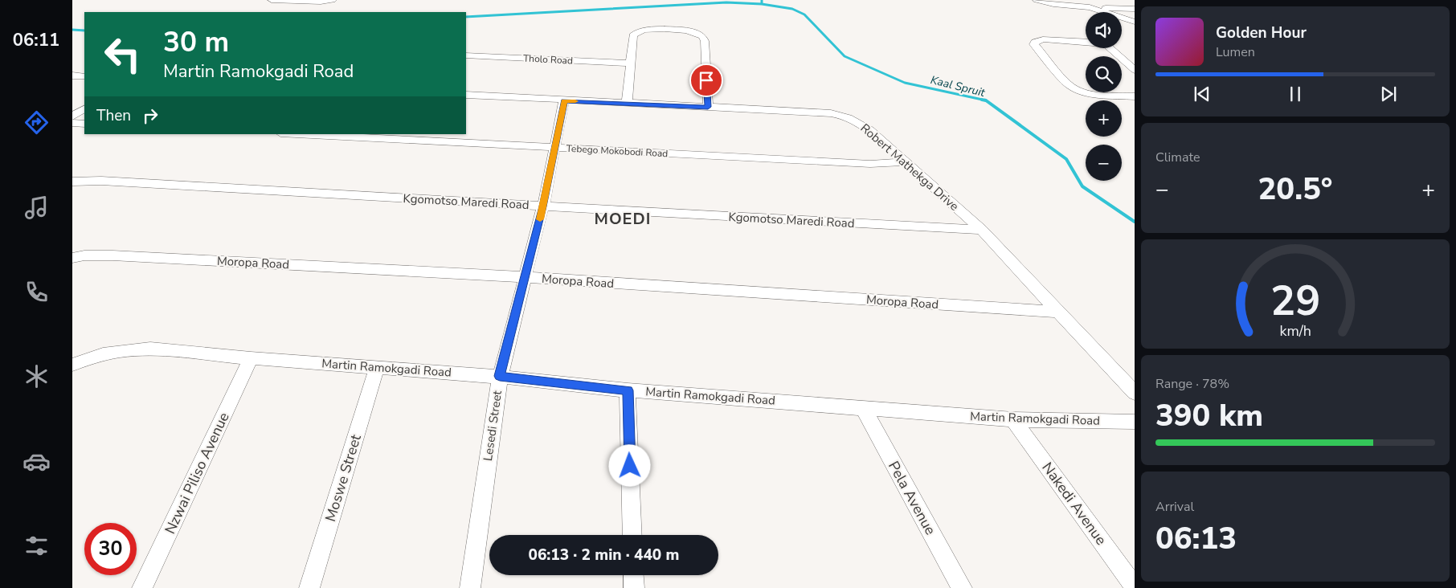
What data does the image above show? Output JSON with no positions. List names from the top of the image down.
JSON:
{
  "streets": {
    "street": [
      "Tholo Road",
      "Tebego Mokobodi Road",
      "Robert Mathekga Drive",
      "Kgomotso Maredi Road",
      "Moropa Road",
      "Martin Ramokgadi Road",
      "Lesedi Street",
      "Nzwai Piliso Avenue",
      "Moswe Street",
      "Pela Avenue",
      "Nakedi Avenue"
    ]
  },
  "crossings": [
    ["Tebego Mokobodi Road", "Robert Mathekga Drive"],
    ["Tebego Mokobodi Road", "Lesedi Street"],
    ["Robert Mathekga Drive", "Kgomotso Maredi Road"],
    ["Robert Mathekga Drive", "Moropa Road"],
    ["Robert Mathekga Drive", "Lesedi Street"],
    ["Kgomotso Maredi Road", "Lesedi Street"],
    ["Moropa Road", "Lesedi Street"],
    ["Martin Ramokgadi Road", "Lesedi Street"],
    ["Martin Ramokgadi Road", "Nzwai Piliso Avenue"],
    ["Martin Ramokgadi Road", "Moswe Street"],
    ["Martin Ramokgadi Road", "Pela Avenue"],
    ["Martin Ramokgadi Road", "Nakedi Avenue"]
  ],
  "districts": ["MOEDI"],
  "water": ["Kaal Spruit"],
  "page": {
    "tabs": "06:11",
    "map_buttons": ["+", "−"],
    "turn": ["30 m", "Martin Ramokgadi Road"],
    "song": ["Golden Hour", "Lumen"],
    "then": "Then",
    "tile": [
      "Climate",
      ["Range · 78%", "390 km"],
      ["Arrival", "06:13"]
    ],
    "heat": ["−", "20.5°", "+"],
    "limit": "30",
    "trip": "06:13 · 2 min · 440 m",
    "gauge": ["29", "km/h"]
  }
}
